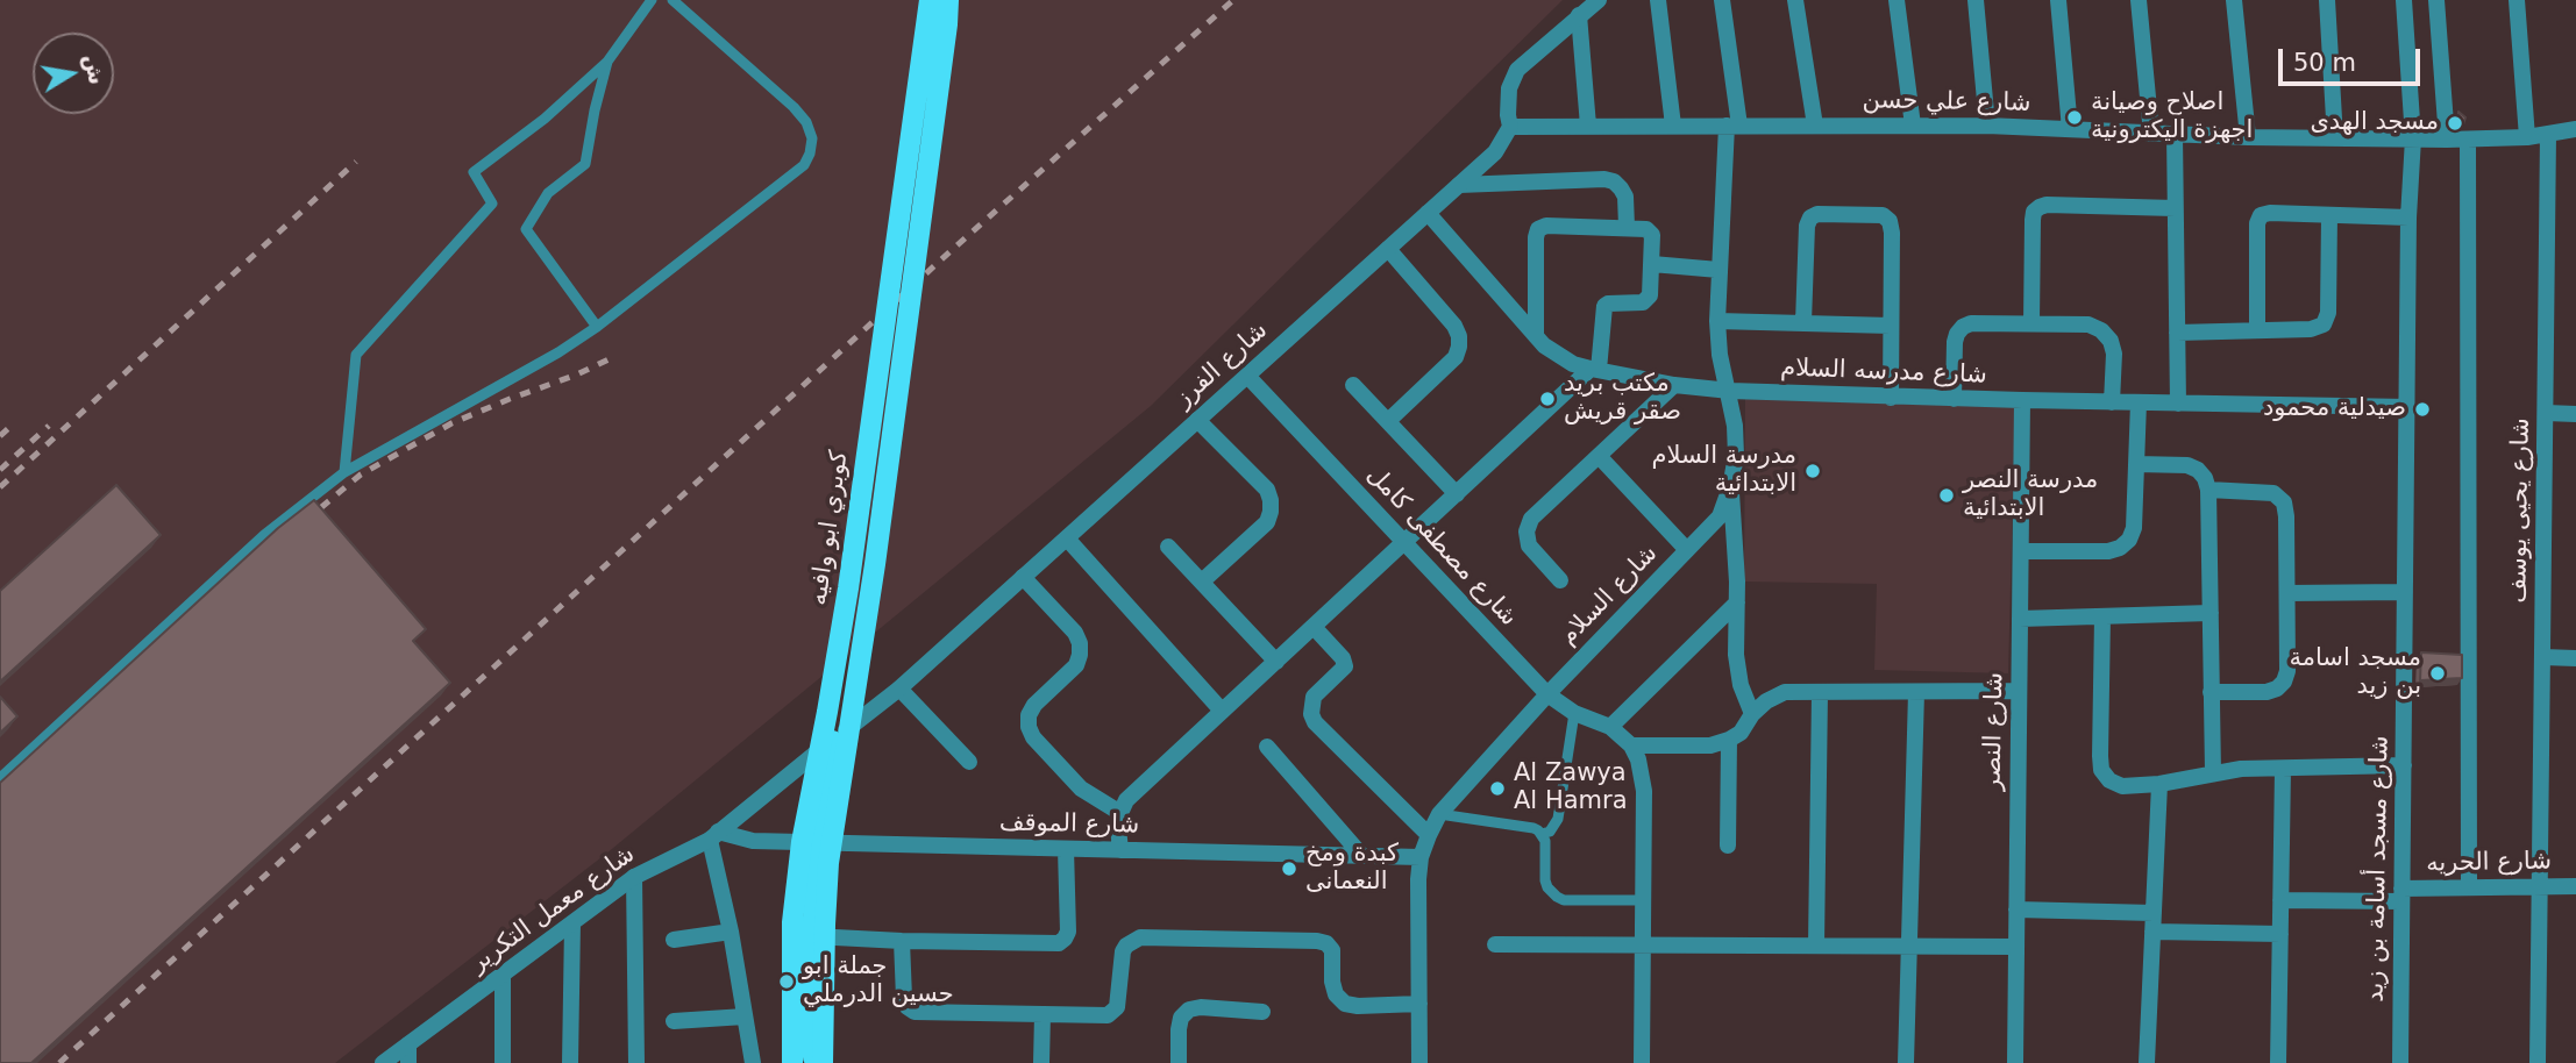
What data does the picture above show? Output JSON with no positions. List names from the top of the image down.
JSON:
{
  "streets": {
    "main road": ["كوبري ابو وافيه"],
    "street": [
      "شارع علي حسن",
      "شارع الفرز",
      "شارع مدرسه السلام",
      "شارع يحيى يوسف",
      "شارع مصطفى كامل",
      "شارع السلام",
      "شارع النصر",
      "شارع الموقف",
      "شارع الحريه",
      "شارع مسجد أسامة بن زيد",
      "شارع معمل التكرير"
    ]
  },
  "crossings": [
    ["شارع علي حسن", "شارع الفرز"],
    ["شارع علي حسن", "شارع يحيى يوسف"],
    ["شارع علي حسن", "شارع السلام"],
    ["شارع علي حسن", "شارع مسجد أسامة بن زيد"],
    ["شارع الفرز", "شارع مدرسه السلام"],
    ["شارع الفرز", "شارع مصطفى كامل"],
    ["شارع الفرز", "شارع معمل التكرير"],
    ["شارع مدرسه السلام", "شارع السلام"],
    ["شارع مدرسه السلام", "شارع النصر"],
    ["شارع مدرسه السلام", "شارع مسجد أسامة بن زيد"],
    ["شارع يحيى يوسف", "شارع الحريه"],
    ["شارع مصطفى كامل", "شارع السلام"],
    ["شارع السلام", "شارع الموقف"],
    ["شارع الموقف", "شارع معمل التكرير"],
    ["شارع الحريه", "شارع مسجد أسامة بن زيد"]
  ],
  "places": [
    "اصلاح وصيانة اجهزة اليكترونية",
    "مسجد الهدى",
    "مكتب بريد صقر قريش",
    "صيدلية محمود",
    "مدرسة السلام الابتدائية",
    "مدرسة النصر الابتدائية",
    "مسجد اسامة بن زيد",
    "Al Zawya Al Hamra",
    "كبدة ومخ النعمانى",
    "جملة ابو حسين الدرملي"
  ],
  "scale_bar": "50 m",
  "north": "right"
}
